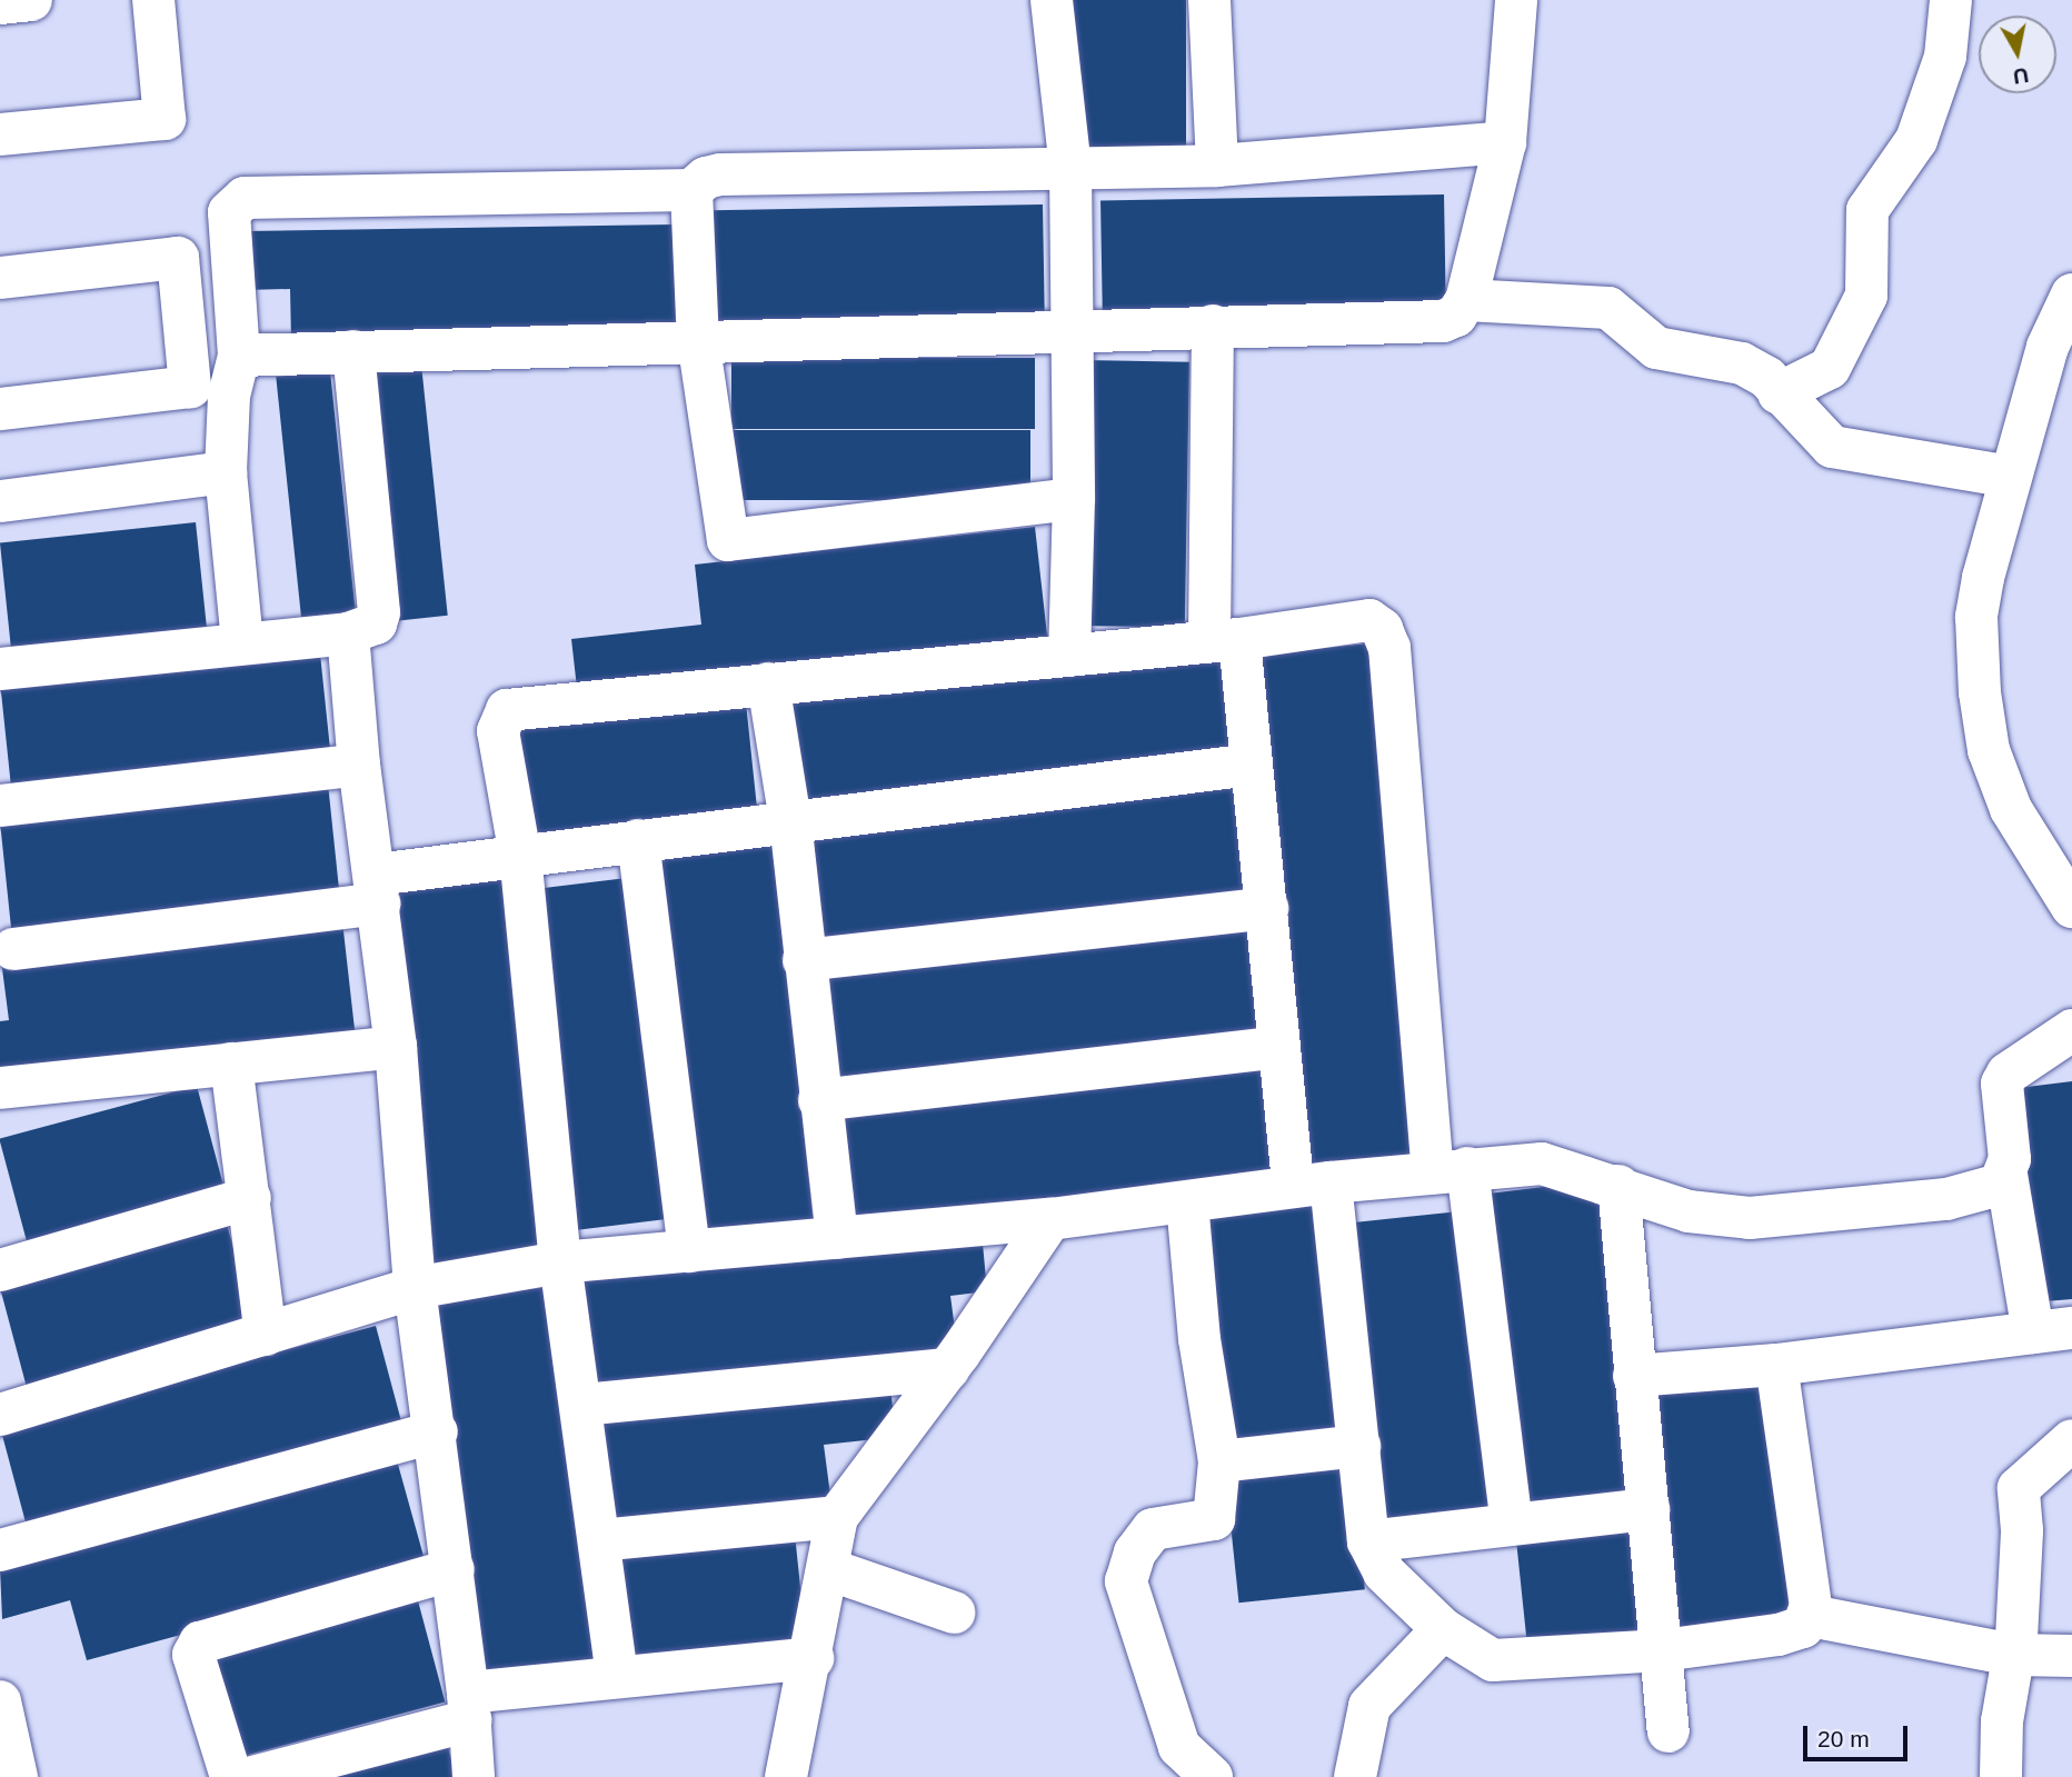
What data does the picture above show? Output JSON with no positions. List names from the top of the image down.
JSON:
{
  "scale_bar": "20 m",
  "north": "bottom"
}
